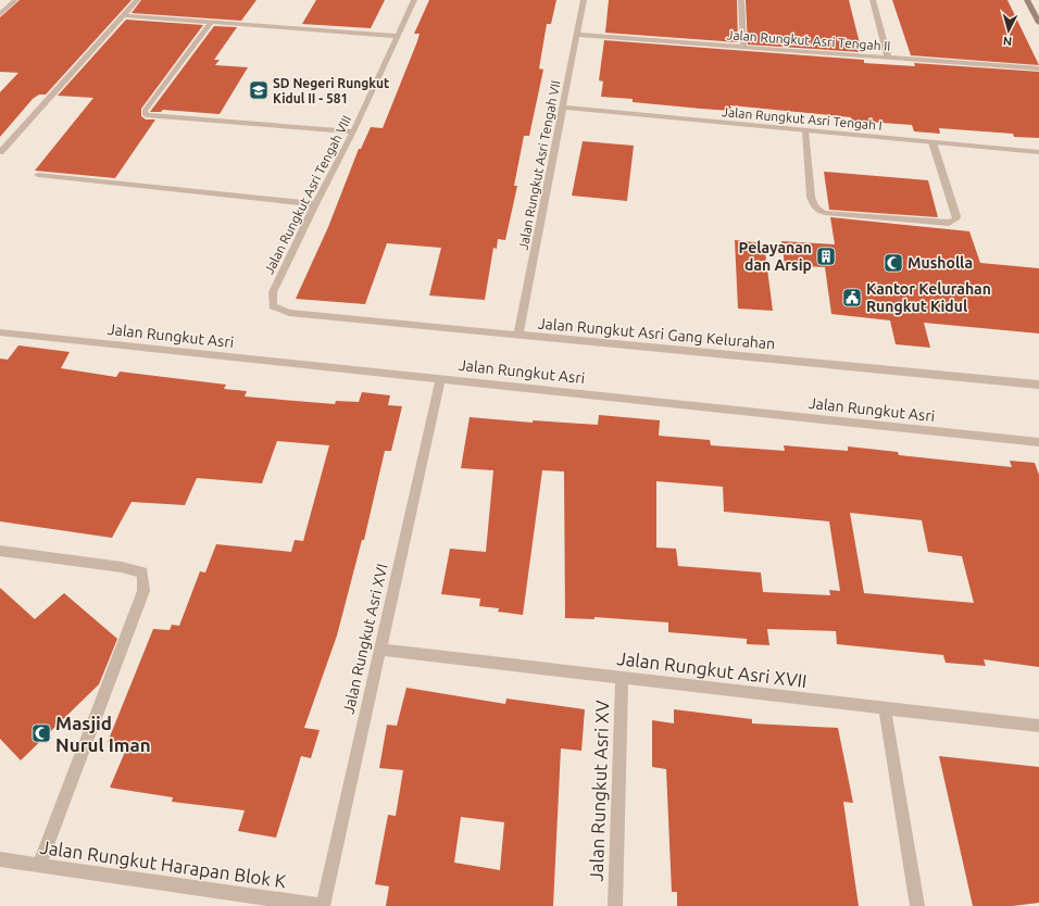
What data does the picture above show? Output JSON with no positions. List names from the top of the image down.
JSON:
{
  "streets": {
    "street": [
      "Jalan Rungkut Asri Tengah II",
      "Jalan Rungkut Asri Tengah I",
      "Jalan Rungkut Asri Tengah VII",
      "Jalan Rungkut Asri Tengah VIII",
      "Jalan Rungkut Asri Gang Kelurahan",
      "Jalan Rungkut Asri",
      "Jalan Rungkut Asri XVI",
      "Jalan Rungkut Asri XVII",
      "Jalan Rungkut Asri XV",
      "Jalan Rungkut Harapan Blok K"
    ]
  },
  "crossings": [
    ["Jalan Rungkut Asri Tengah II", "Jalan Rungkut Asri Tengah VII"],
    ["Jalan Rungkut Asri Tengah I", "Jalan Rungkut Asri Tengah VII"],
    ["Jalan Rungkut Asri Tengah VII", "Jalan Rungkut Asri Gang Kelurahan"],
    ["Jalan Rungkut Asri Tengah VIII", "Jalan Rungkut Asri Gang Kelurahan"],
    ["Jalan Rungkut Asri", "Jalan Rungkut Asri XVI"],
    ["Jalan Rungkut Asri XVI", "Jalan Rungkut Asri XVII"],
    ["Jalan Rungkut Asri XVI", "Jalan Rungkut Harapan Blok K"],
    ["Jalan Rungkut Asri XVII", "Jalan Rungkut Asri XV"]
  ],
  "places": {
    "school or university": ["SD Negeri Rungkut Kidul II - 581"],
    "building": ["Pelayanan dan Arsip"],
    "mosque": ["Musholla", "Masjid Nurul Iman"],
    "public building": ["Kantor Kelurahan Rungkut Kidul"]
  },
  "north": "bottom"
}
